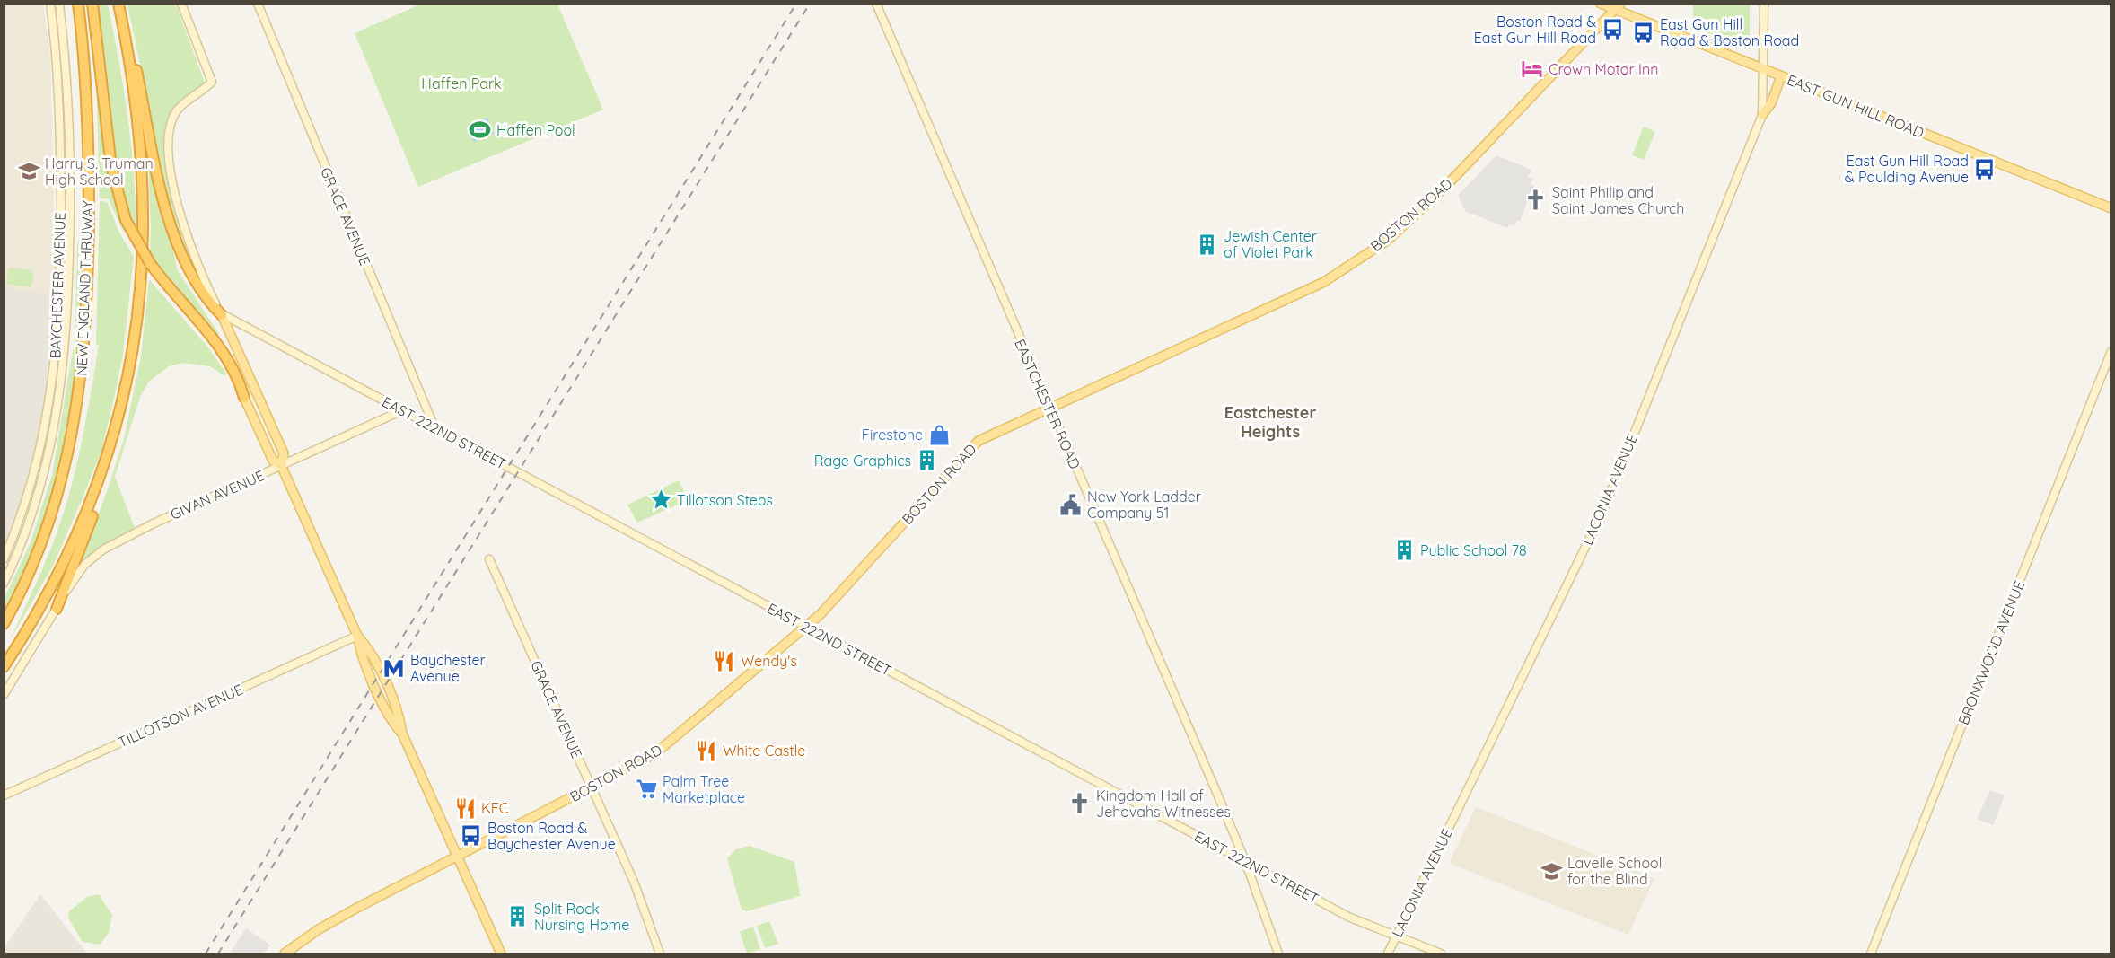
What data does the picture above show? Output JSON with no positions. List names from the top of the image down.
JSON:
{
  "streets": {
    "highway": ["NEW ENGLAND THRUWAY"],
    "main road": ["EAST GUN HILL ROAD", "BOSTON ROAD"],
    "street": [
      "GRACE AVENUE",
      "BAYCHESTER AVENUE",
      "EASTCHESTER ROAD",
      "EAST 222ND STREET",
      "LACONIA AVENUE",
      "GIVAN AVENUE",
      "BRONXWOOD AVENUE",
      "TILLOTSON AVENUE"
    ]
  },
  "crossings": [
    ["EAST GUN HILL ROAD", "BOSTON ROAD"],
    ["EAST GUN HILL ROAD", "LACONIA AVENUE"],
    ["BOSTON ROAD", "GRACE AVENUE"],
    ["BOSTON ROAD", "EASTCHESTER ROAD"],
    ["BOSTON ROAD", "EAST 222ND STREET"],
    ["GRACE AVENUE", "EAST 222ND STREET"],
    ["EASTCHESTER ROAD", "EAST 222ND STREET"],
    ["EAST 222ND STREET", "LACONIA AVENUE"],
    ["EAST 222ND STREET", "GIVAN AVENUE"]
  ],
  "districts": ["Eastchester Heights"],
  "parks": ["Haffen Park"],
  "places": {
    "bus stop": [
      "Boston Road & East Gun Hill Road",
      "East Gun Hill Road & Boston Road",
      "East Gun Hill Road & Paulding Avenue",
      "Boston Road & Baychester Avenue"
    ],
    "hotel": ["Crown Motor Inn"],
    "sports": ["Haffen Pool"],
    "school or university": ["Harry S. Truman High School", "Lavelle School for the Blind"],
    "church": ["Saint Philip and Saint James Church", "Kingdom Hall of Jehovahs Witnesses"],
    "building": [
      "Jewish Center of Violet Park",
      "Rage Graphics",
      "Public School 78",
      "Split Rock Nursing Home"
    ],
    "shop": ["Firestone"],
    "place": ["Tillotson Steps"],
    "public building": ["New York Ladder Company 51"],
    "restaurant": ["Wendy's", "White Castle", "KFC"],
    "metro station": ["Baychester Avenue"],
    "supermarket": ["Palm Tree Marketplace"]
  }
}
